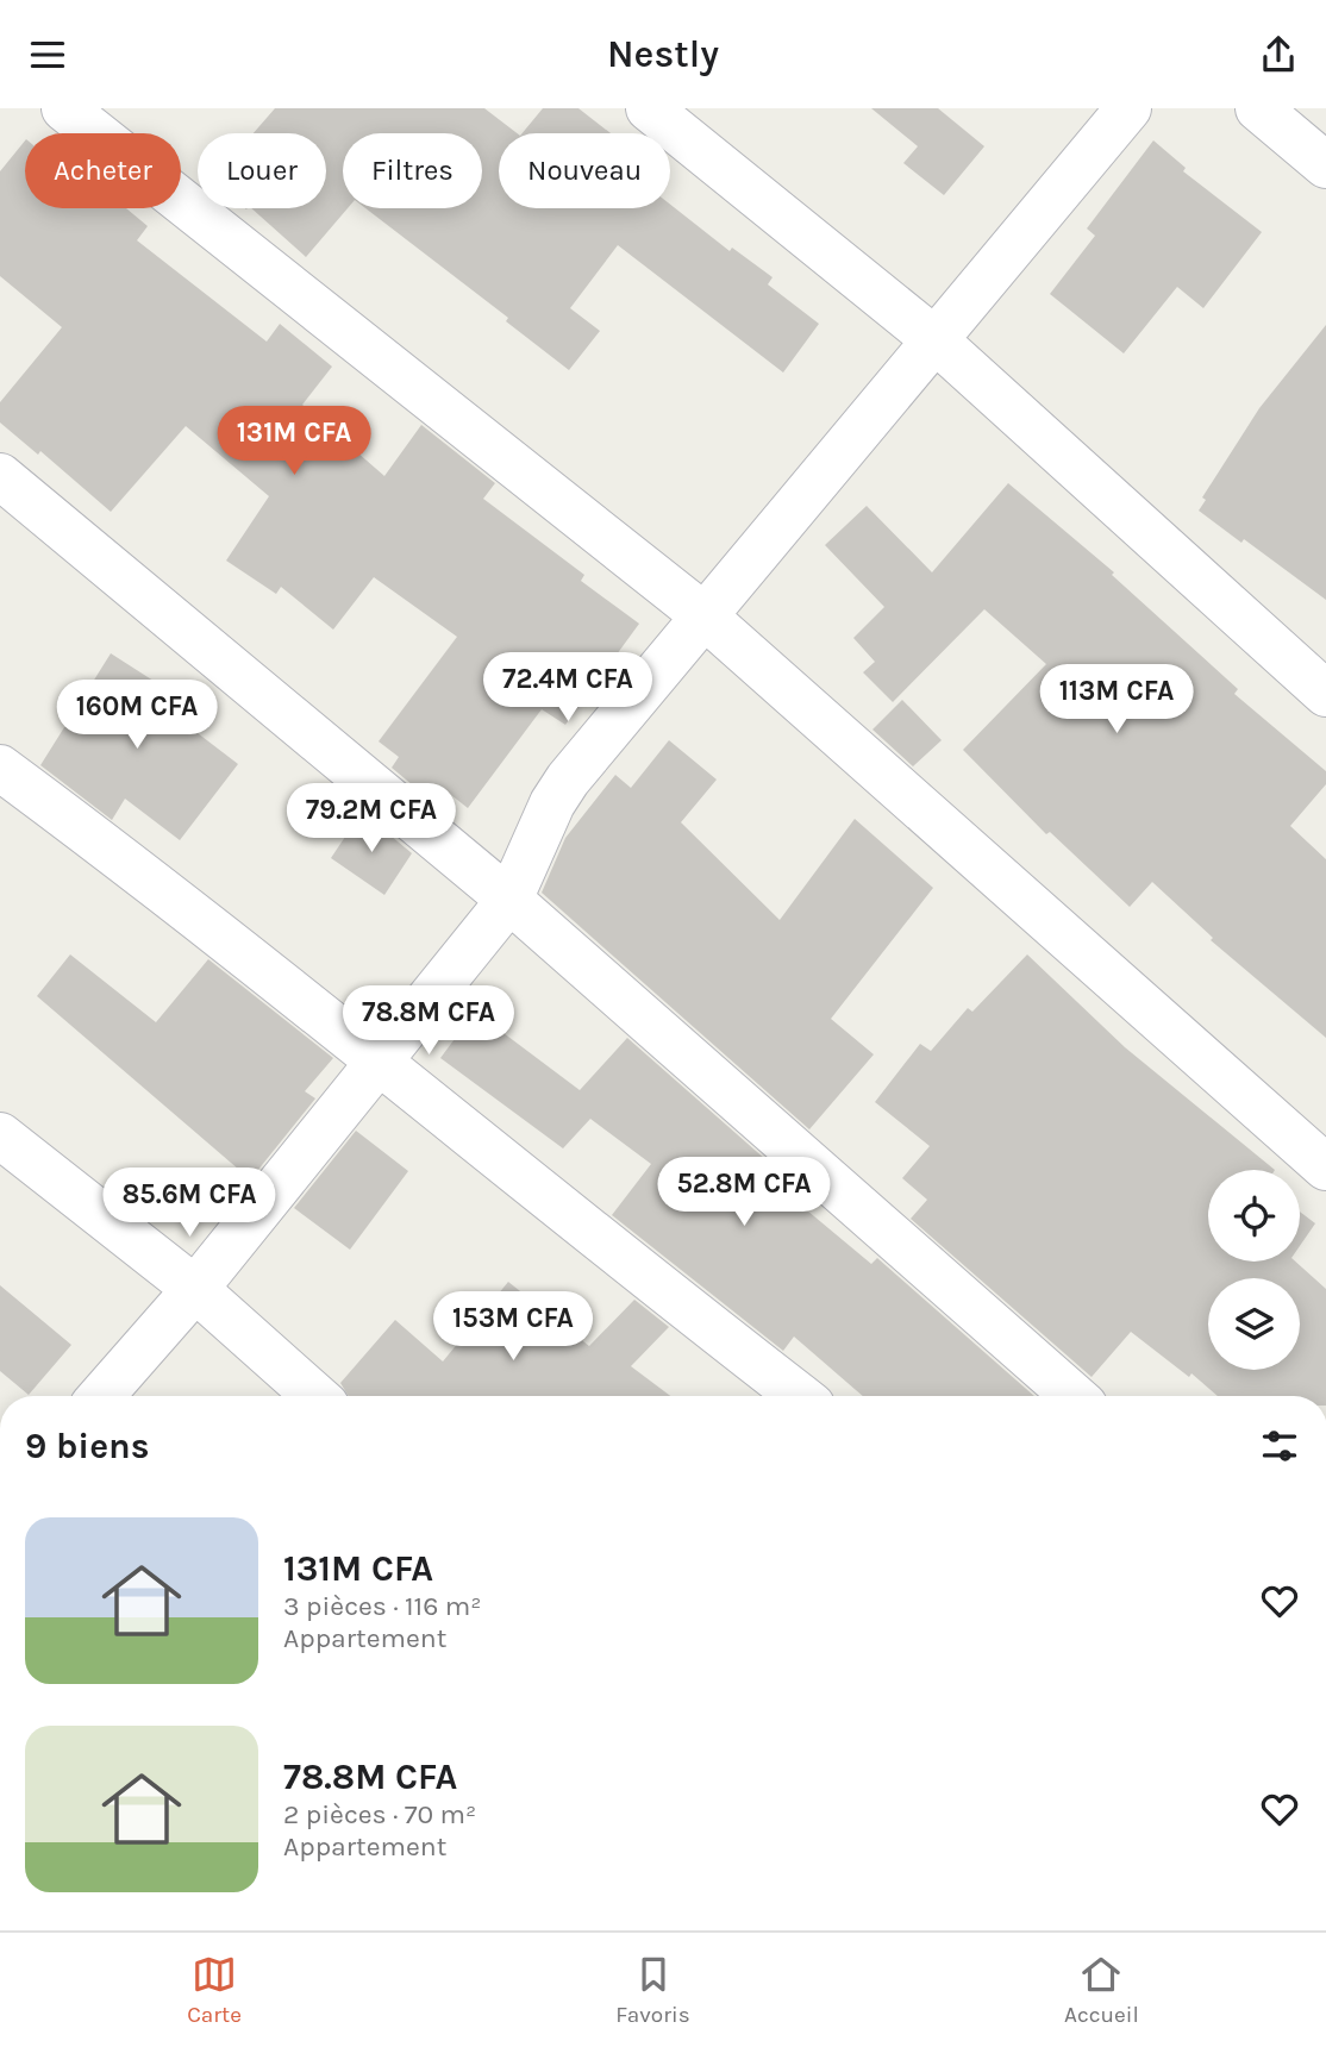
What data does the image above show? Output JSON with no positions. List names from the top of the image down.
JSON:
{
  "page": {
    "header": "Nestly",
    "chip": [
      "Acheter",
      "Louer",
      "Filtres",
      "Nouveau"
    ],
    "price": [
      "131M CFA",
      "72.4M CFA",
      "113M CFA",
      "160M CFA",
      "79.2M CFA",
      "78.8M CFA",
      "52.8M CFA",
      "85.6M CFA",
      "153M CFA"
    ],
    "heading": "9 biens",
    "list": [
      {
        "name": "131M CFA",
        "note": "3 pièces · 116 m² · Appartement"
      },
      {
        "name": "78.8M CFA",
        "note": "2 pièces · 70 m² · Appartement"
      }
    ],
    "tabs": ["Carte", "Favoris", "Accueil"]
  }
}
